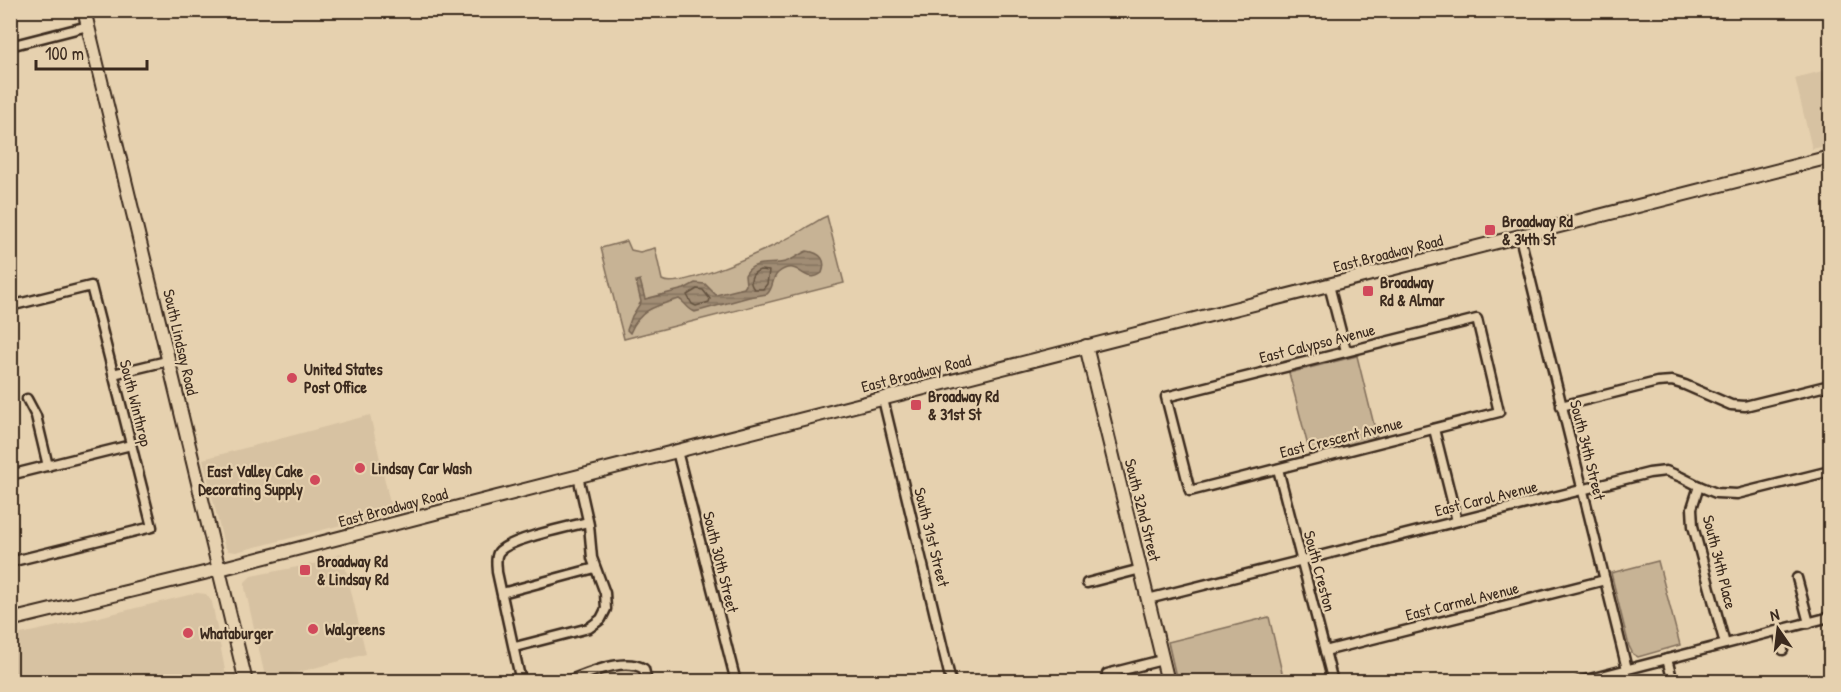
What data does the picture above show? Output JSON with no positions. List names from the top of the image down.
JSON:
{
  "streets": {
    "main road": ["East Broadway Road", "South Lindsay Road", "South 32nd Street"],
    "street": [
      "East Calypso Avenue",
      "South Winthrop",
      "East Crescent Avenue",
      "South 34th Street",
      "East Carol Avenue",
      "South 31st Street",
      "South 30th Street",
      "South 34th Place",
      "South Creston",
      "East Carmel Avenue"
    ]
  },
  "crossings": [
    ["East Broadway Road", "South Lindsay Road"],
    ["East Broadway Road", "South 34th Street"],
    ["East Broadway Road", "South 32nd Street"],
    ["East Broadway Road", "South 31st Street"],
    ["East Broadway Road", "South 30th Street"],
    ["East Calypso Avenue", "East Crescent Avenue"],
    ["East Crescent Avenue", "South Creston"],
    ["South 34th Street", "East Carol Avenue"],
    ["South 34th Street", "East Carmel Avenue"],
    ["East Carol Avenue", "South 32nd Street"],
    ["East Carol Avenue", "South 34th Place"],
    ["East Carol Avenue", "South Creston"],
    ["South Creston", "East Carmel Avenue"]
  ],
  "places": {
    "transit": [
      "Broadway Rd & 34th St",
      "Broadway Rd & Almar",
      "Broadway Rd & 31st St",
      "Broadway Rd & Lindsay Rd"
    ],
    "other": [
      "United States Post Office",
      "Lindsay Car Wash",
      "East Valley Cake Decorating Supply",
      "Walgreens",
      "Whataburger"
    ]
  },
  "scale_bar": "100 m",
  "north": "top"
}
